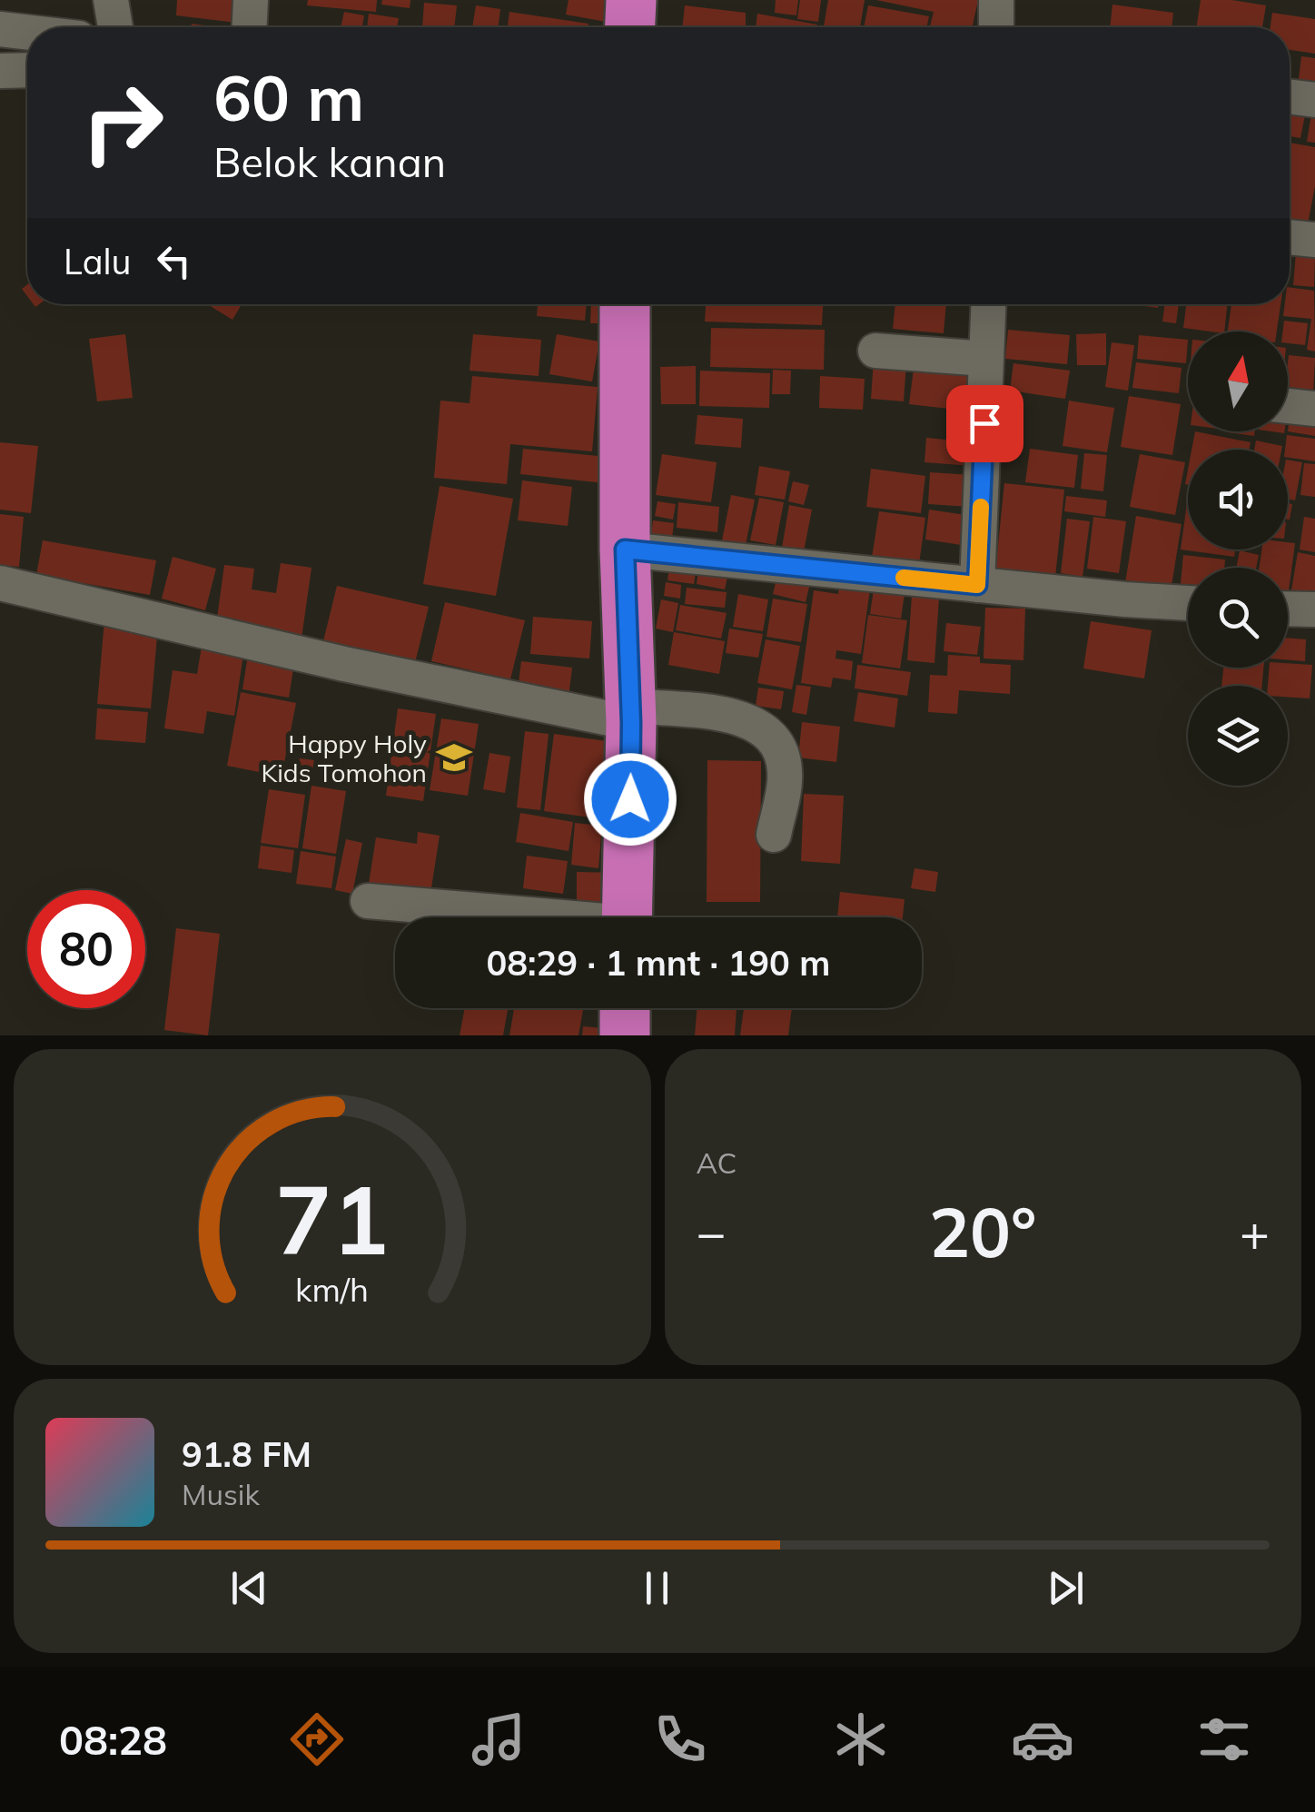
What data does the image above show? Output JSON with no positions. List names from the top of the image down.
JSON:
{
  "places": {
    "school or university": ["Happy Holy Kids Tomohon"]
  },
  "north": "top",
  "page": {
    "turn": ["60 m", "Belok kanan"],
    "then": "Lalu",
    "limit": "80",
    "trip": "08:29 · 1 mnt · 190 m",
    "tile": "AC",
    "heat": ["−", "20°", "+"],
    "song": ["91.8 FM", "Musik"],
    "tabs": "08:28",
    "gauge": ["71", "km/h"]
  }
}
